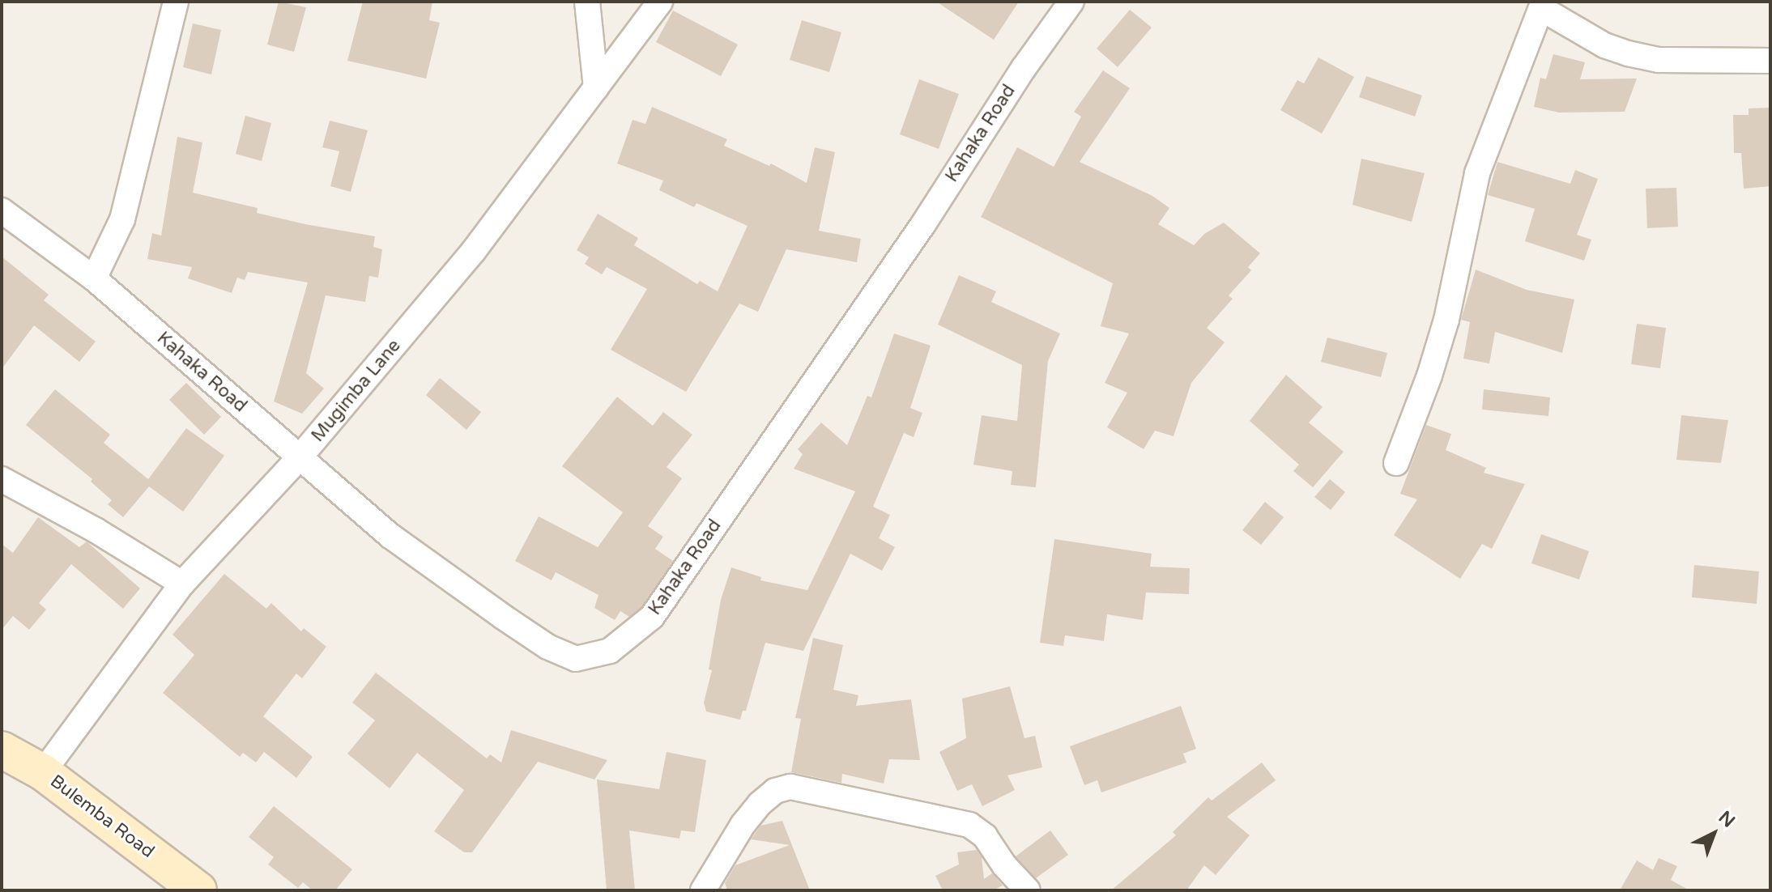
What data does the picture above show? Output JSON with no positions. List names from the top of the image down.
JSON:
{
  "streets": {
    "main road": ["Bulemba Road"],
    "street": ["Kahaka Road", "Mugimba Lane"]
  },
  "crossings": [
    ["Kahaka Road", "Mugimba Lane"],
    ["Mugimba Lane", "Bulemba Road"]
  ],
  "north": "top right"
}
